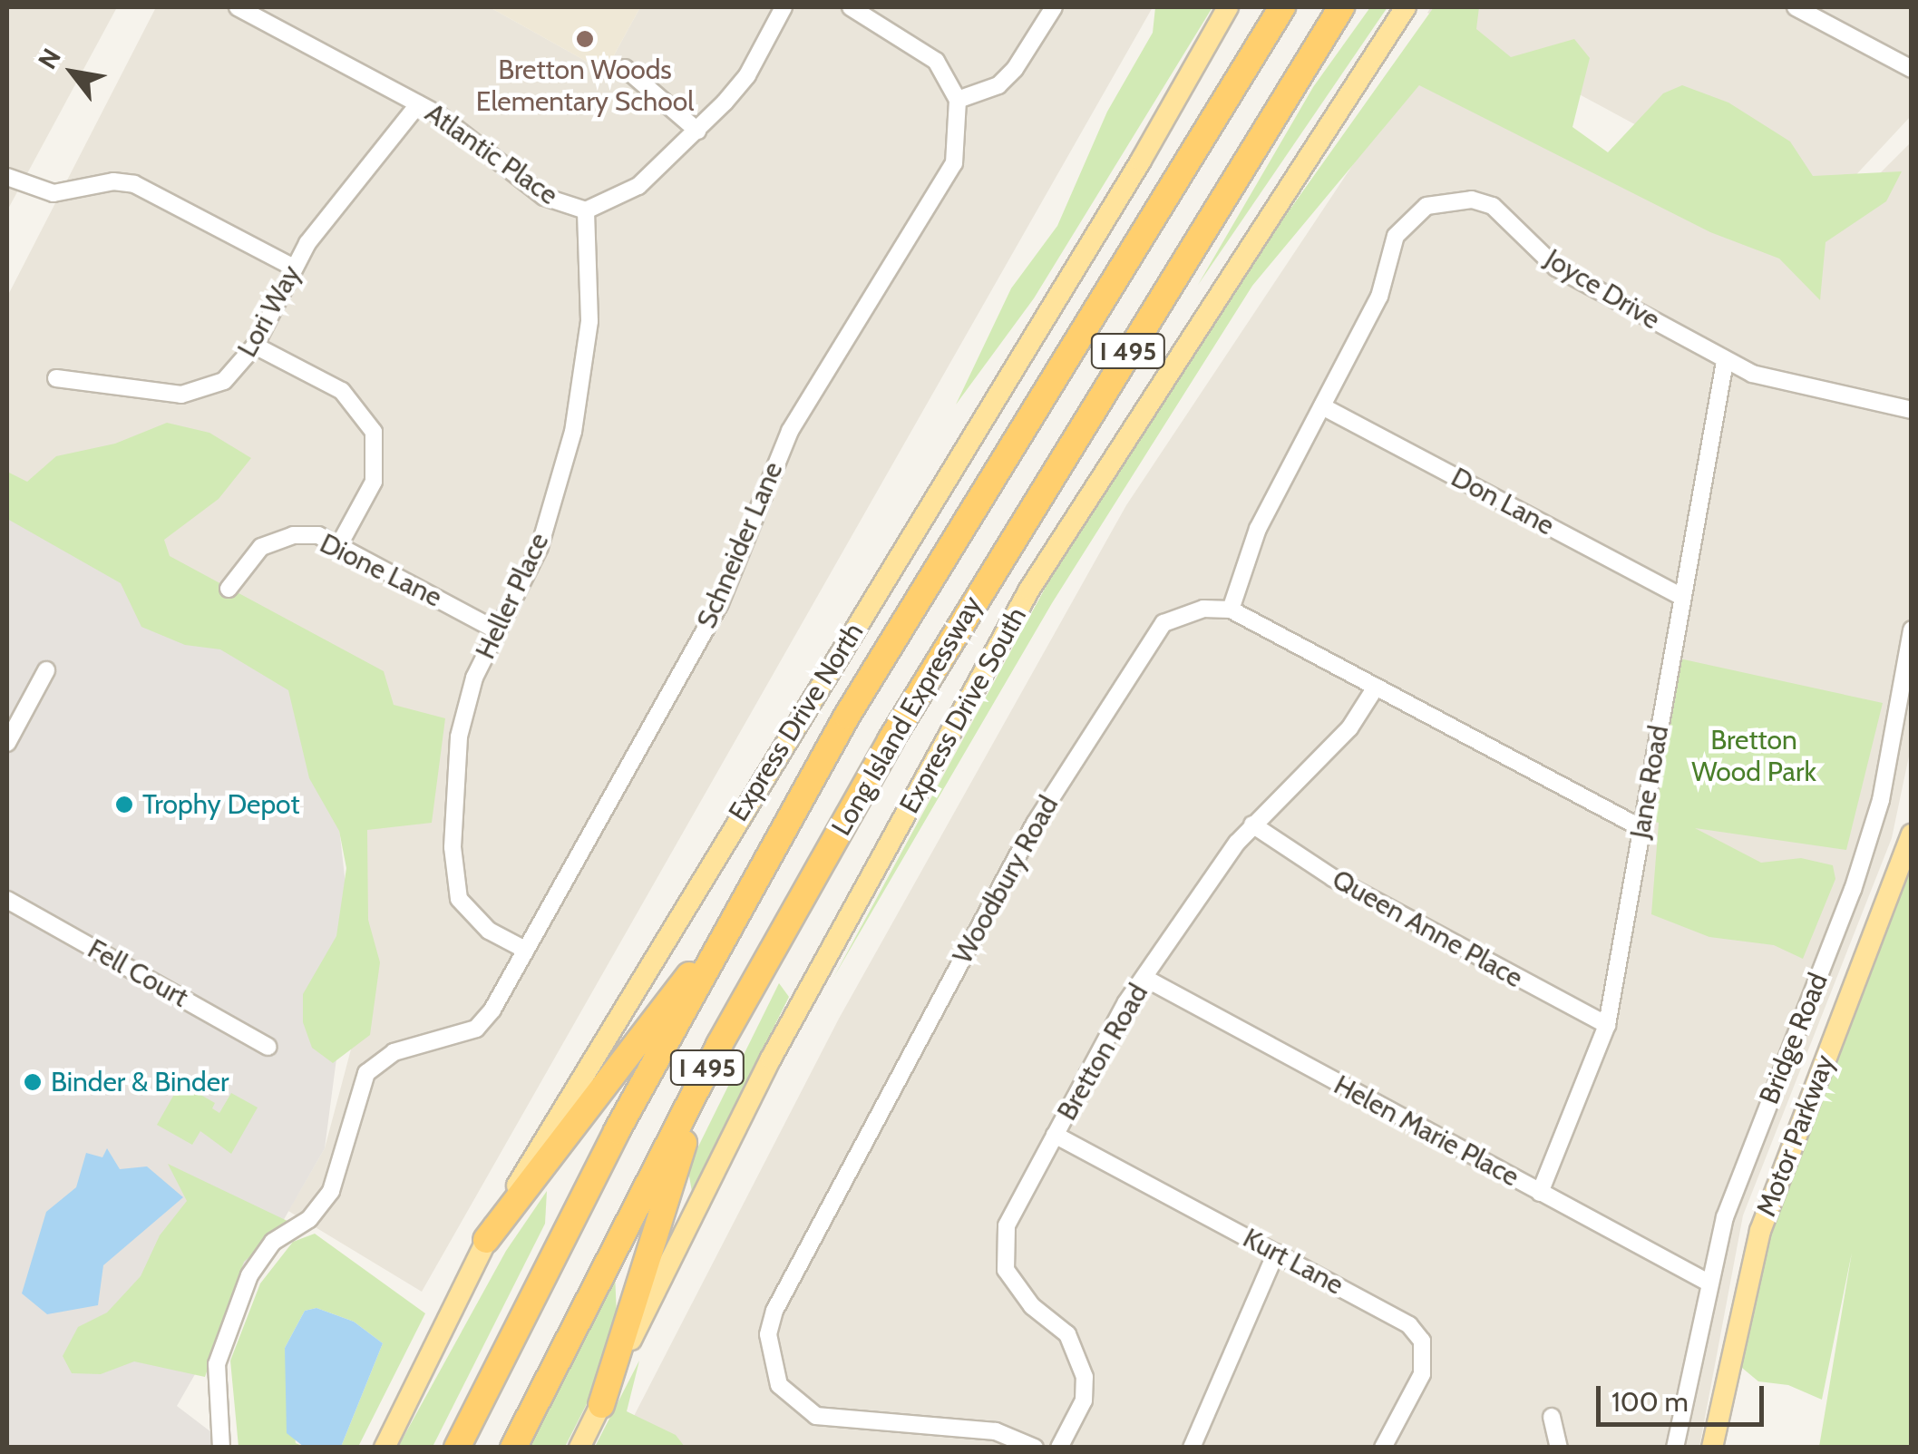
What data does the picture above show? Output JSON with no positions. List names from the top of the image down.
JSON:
{
  "streets": {
    "highway": ["I 495", "Long Island Expressway"],
    "main road": ["Express Drive South", "Express Drive North", "Motor Parkway"],
    "street": [
      "Atlantic Place",
      "Joyce Drive",
      "Lori Way",
      "Don Lane",
      "Schneider Lane",
      "Dione Lane",
      "Heller Place",
      "Jane Road",
      "Woodbury Road",
      "Queen Anne Place",
      "Fell Court",
      "Bridge Road",
      "Bretton Road",
      "Helen Marie Place",
      "Kurt Lane"
    ]
  },
  "crossings": [
    ["Atlantic Place", "Lori Way"],
    ["Atlantic Place", "Heller Place"],
    ["Joyce Drive", "Don Lane"],
    ["Joyce Drive", "Jane Road"],
    ["Joyce Drive", "Woodbury Road"],
    ["Don Lane", "Jane Road"],
    ["Schneider Lane", "Heller Place"],
    ["Dione Lane", "Heller Place"],
    ["Jane Road", "Queen Anne Place"],
    ["Jane Road", "Helen Marie Place"],
    ["Queen Anne Place", "Bretton Road"],
    ["Bridge Road", "Helen Marie Place"],
    ["Bretton Road", "Helen Marie Place"],
    ["Bretton Road", "Kurt Lane"]
  ],
  "parks": ["Bretton Wood Park"],
  "places": ["Bretton Woods Elementary School", "Trophy Depot", "Binder & Binder"],
  "scale_bar": "100 m",
  "north": "top left"
}
